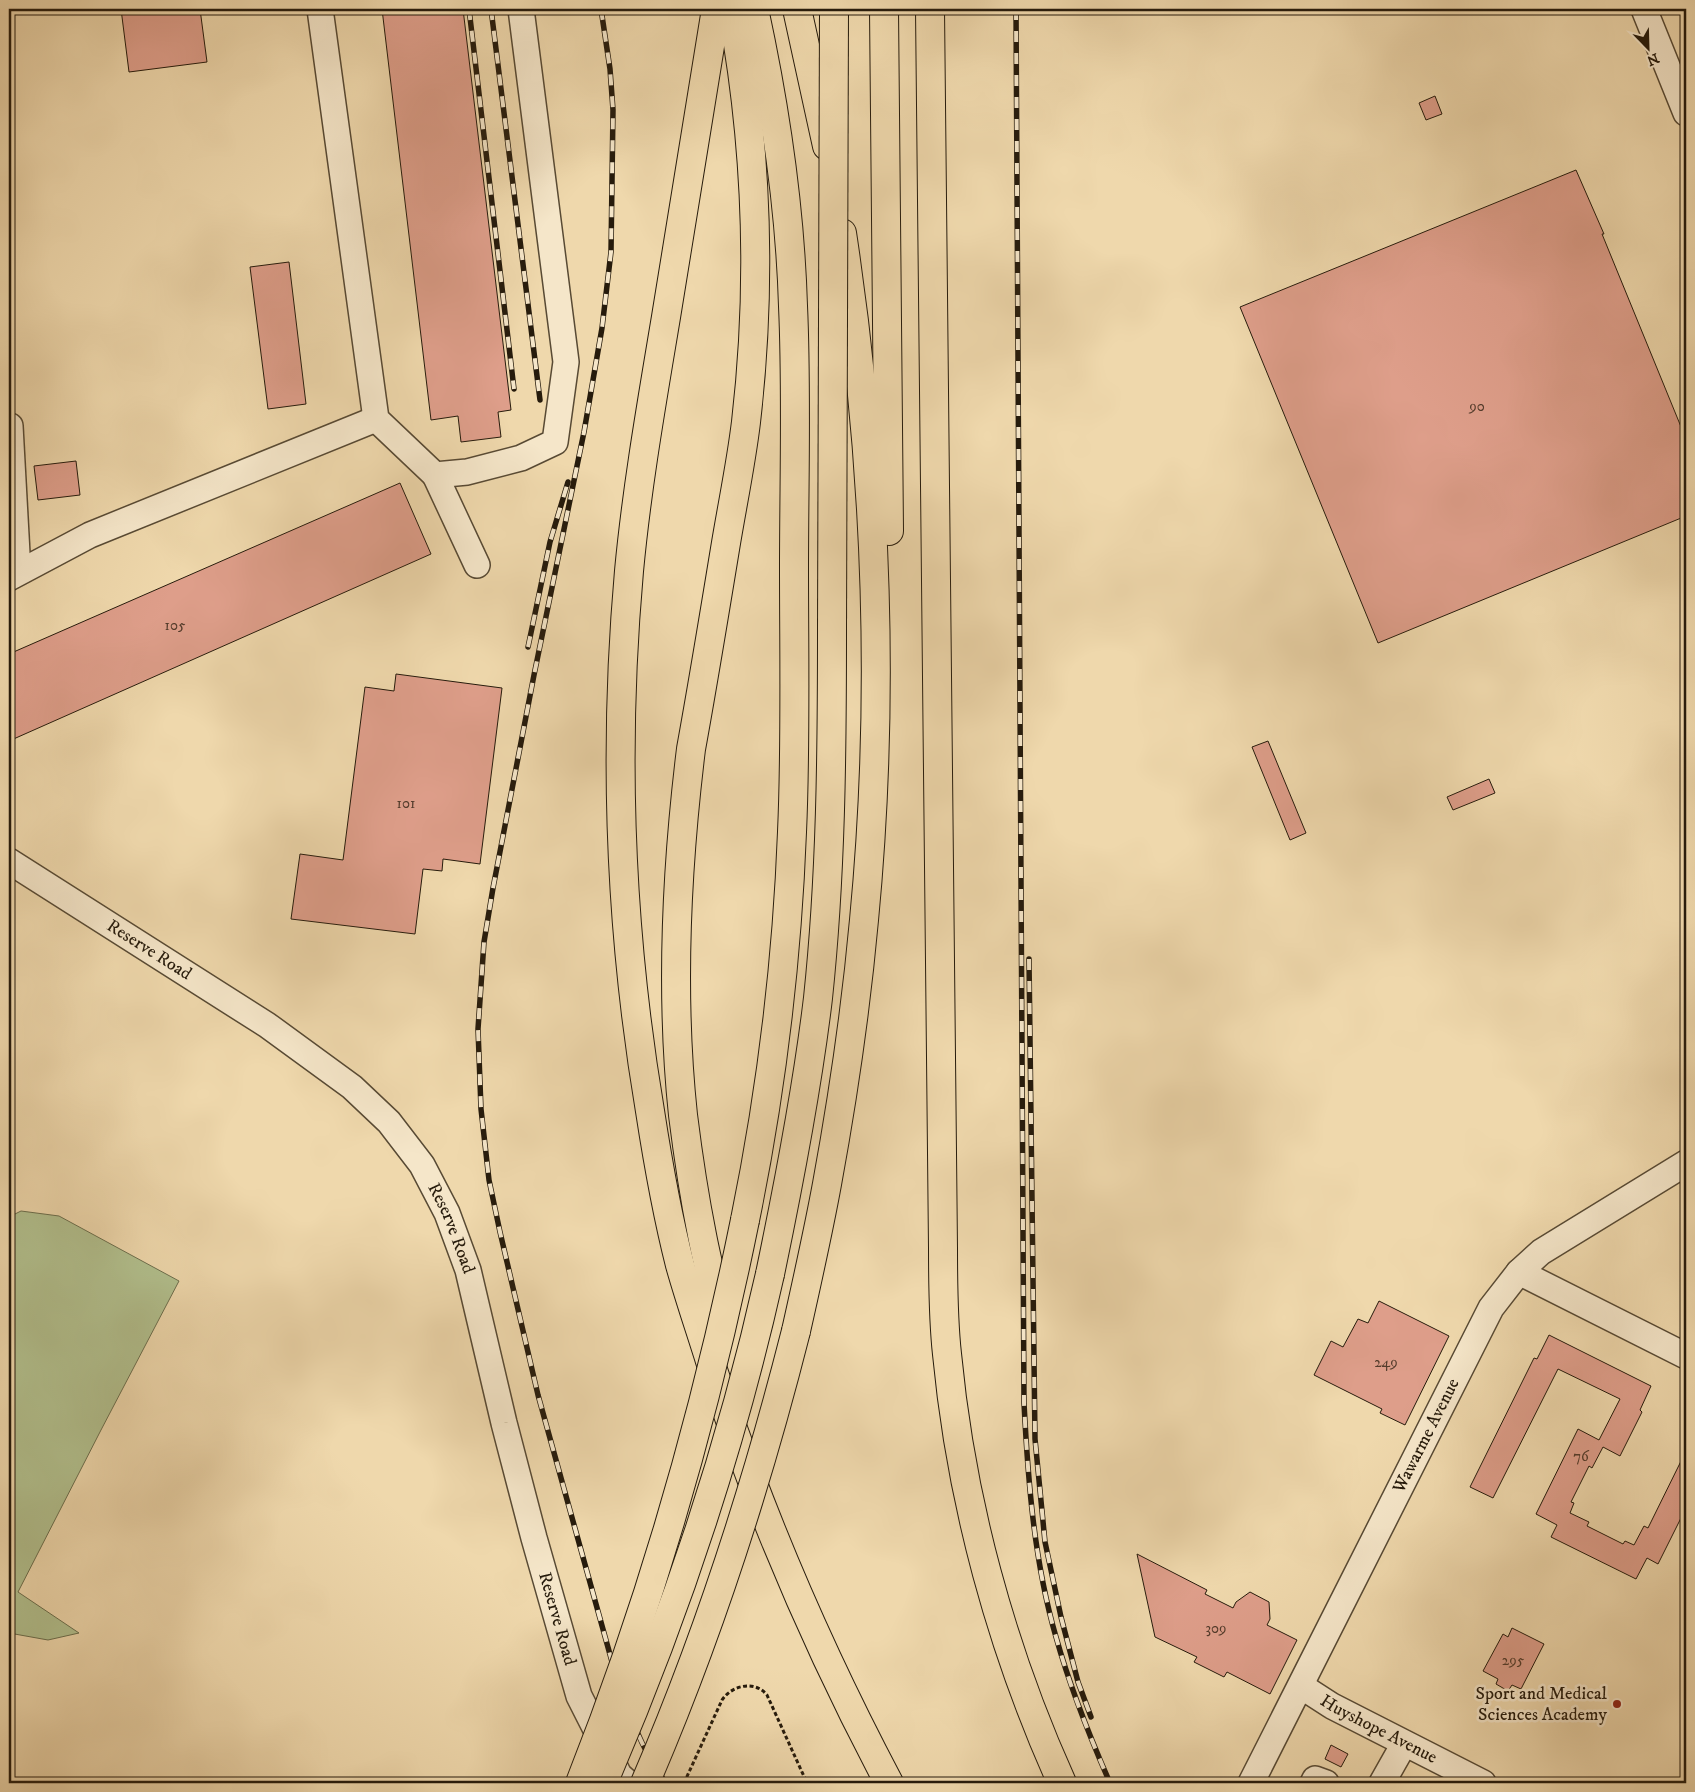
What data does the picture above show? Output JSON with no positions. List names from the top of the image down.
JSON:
{
  "streets": {
    "street": ["Reserve Road", "Wawarme Avenue", "Huyshope Avenue"]
  },
  "crossings": [
    ["Wawarme Avenue", "Huyshope Avenue"]
  ],
  "places": ["Sport and Medical Sciences Academy"],
  "house_numbers": [
    "90",
    "105",
    "101",
    "249",
    "76",
    "309",
    "295"
  ],
  "north": "bottom right"
}
